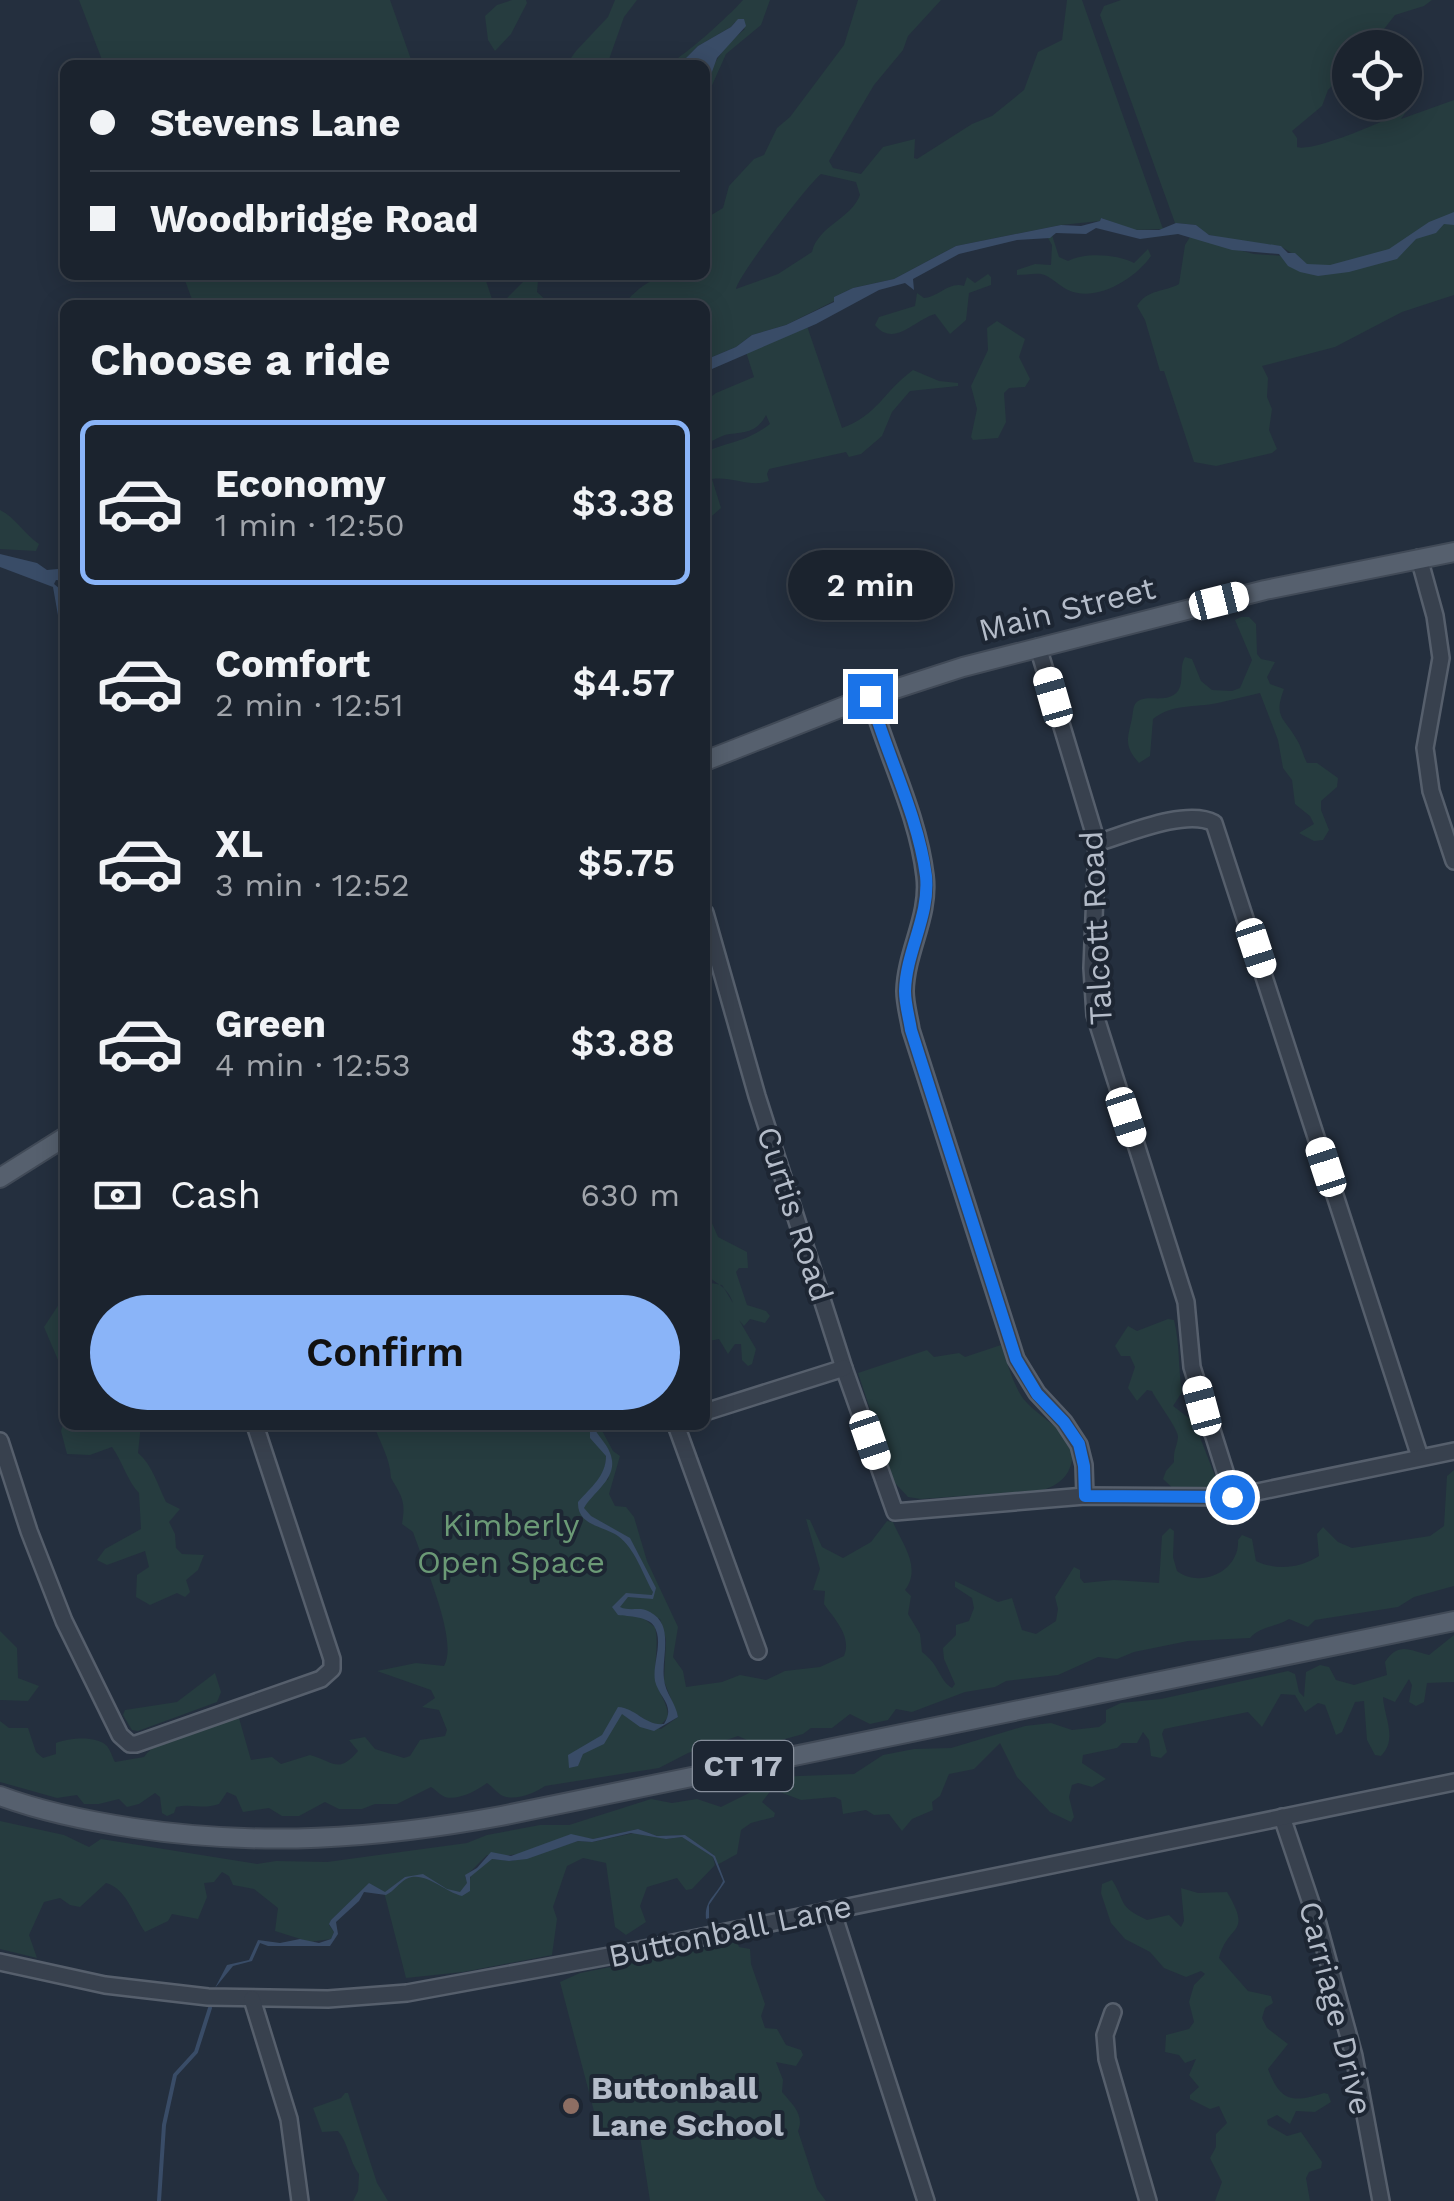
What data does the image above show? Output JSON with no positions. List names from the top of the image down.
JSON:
{
  "streets": {
    "main road": ["Main Street", "CT 17"],
    "street": [
      "Talcott Road",
      "Curtis Road",
      "Buttonball Lane",
      "Carriage Drive"
    ]
  },
  "crossings": [
    ["Main Street", "Talcott Road"],
    ["Buttonball Lane", "Carriage Drive"]
  ],
  "parks": ["Kimberly Open Space"],
  "places": ["Buttonball Lane School"],
  "page": {
    "banner": ["Stevens Lane", "Woodbridge Road"],
    "heading": "Choose a ride",
    "list": [
      {
        "name": "Economy",
        "note": "1 min · 12:50",
        "value": "$3.38"
      },
      {
        "name": "Comfort",
        "note": "2 min · 12:51",
        "value": "$4.57"
      },
      {
        "name": "XL",
        "note": "3 min · 12:52",
        "value": "$5.75"
      },
      {
        "name": "Green",
        "note": "4 min · 12:53",
        "value": "$3.88"
      }
    ],
    "bubble": "2 min",
    "pay": ["Cash", "630 m"],
    "buttons": "Confirm"
  }
}
